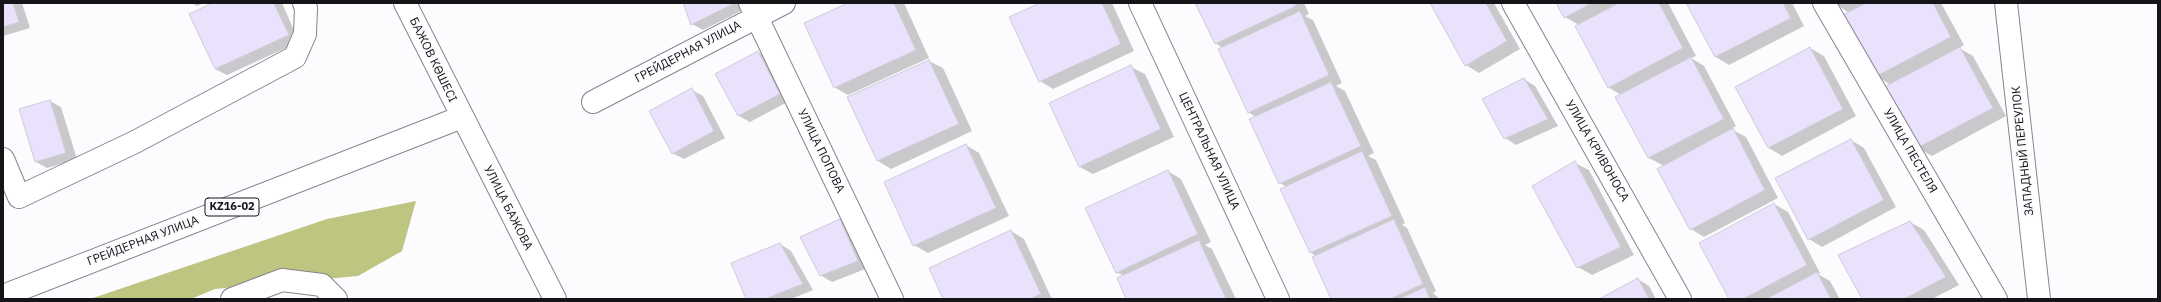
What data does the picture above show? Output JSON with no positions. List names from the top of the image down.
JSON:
{
  "streets": {
    "street": [
      "ГРЕЙДЕРНАЯ УЛИЦА",
      "БАЖОВ КӨШЕСІ",
      "УЛИЦА ПОПОВА",
      "ЦЕНТРАЛЬНАЯ УЛИЦА",
      "УЛИЦА КРИВОНОСА",
      "УЛИЦА ПЕСТЕЛЯ",
      "ЗАПАДНЫЙ ПЕРЕУЛОК",
      "KZ16-02",
      "УЛИЦА БАЖОВА"
    ]
  },
  "crossings": [
    ["ГРЕЙДЕРНАЯ УЛИЦА", "БАЖОВ КӨШЕСІ"],
    ["ГРЕЙДЕРНАЯ УЛИЦА", "УЛИЦА ПОПОВА"],
    ["ГРЕЙДЕРНАЯ УЛИЦА", "УЛИЦА БАЖОВА"],
    ["БАЖОВ КӨШЕСІ", "УЛИЦА БАЖОВА"]
  ]
}
